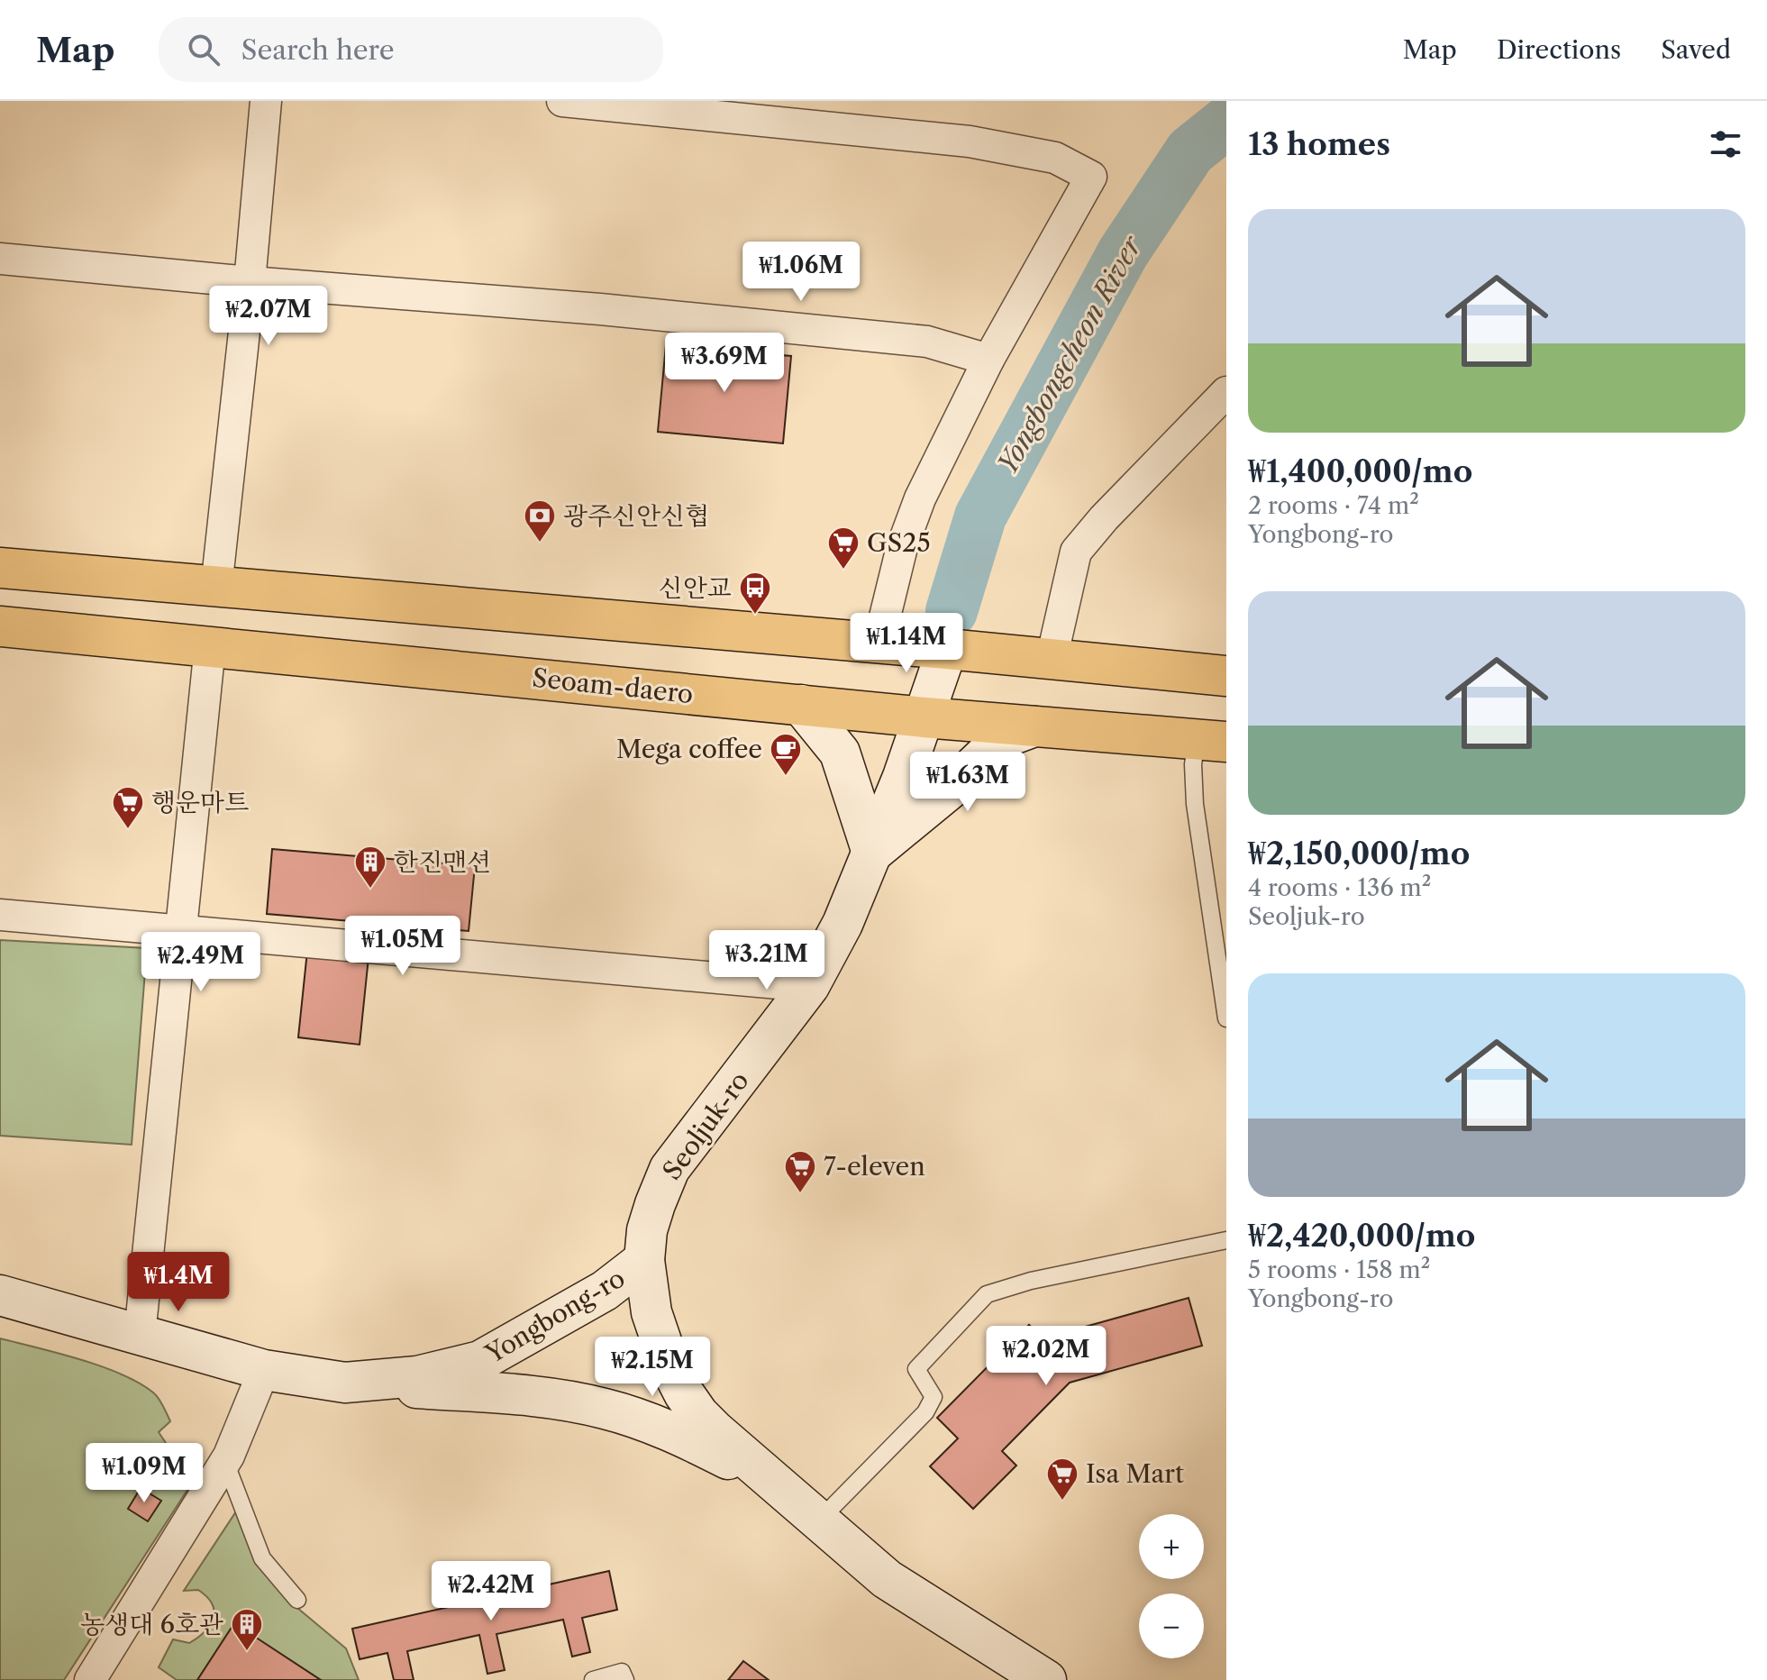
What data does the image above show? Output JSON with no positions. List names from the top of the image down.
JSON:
{
  "streets": {
    "main road": ["Seoam-daero", "Seoljuk-ro", "Yongbong-ro"]
  },
  "crossings": [
    ["Seoam-daero", "Seoljuk-ro"],
    ["Seoljuk-ro", "Yongbong-ro"]
  ],
  "water": ["Yongbongcheon River"],
  "places": {
    "bank": ["광주신안신협"],
    "supermarket": [
      "GS25",
      "행운마트",
      "7-eleven",
      "Isa Mart"
    ],
    "bus stop": ["신안교"],
    "cafe": ["Mega coffee"],
    "building": ["한진맨션", "농생대 6호관"]
  },
  "page": {
    "header": "Map",
    "search": "Search here",
    "nav": ["Map", "Directions", "Saved"],
    "heading": "13 homes",
    "list": [
      {
        "name": "₩1,400,000/mo",
        "note": "2 rooms · 74 m² · Yongbong-ro"
      },
      {
        "name": "₩2,150,000/mo",
        "note": "4 rooms · 136 m² · Seoljuk-ro"
      },
      {
        "name": "₩2,420,000/mo",
        "note": "5 rooms · 158 m² · Yongbong-ro"
      }
    ],
    "price": [
      "₩1.06M",
      "₩2.07M",
      "₩3.69M",
      "₩1.14M",
      "₩1.63M",
      "₩1.05M",
      "₩3.21M",
      "₩2.49M",
      "₩1.4M",
      "₩2.02M",
      "₩2.15M",
      "₩1.09M",
      "₩2.42M"
    ],
    "map_buttons": ["+", "−"]
  }
}
